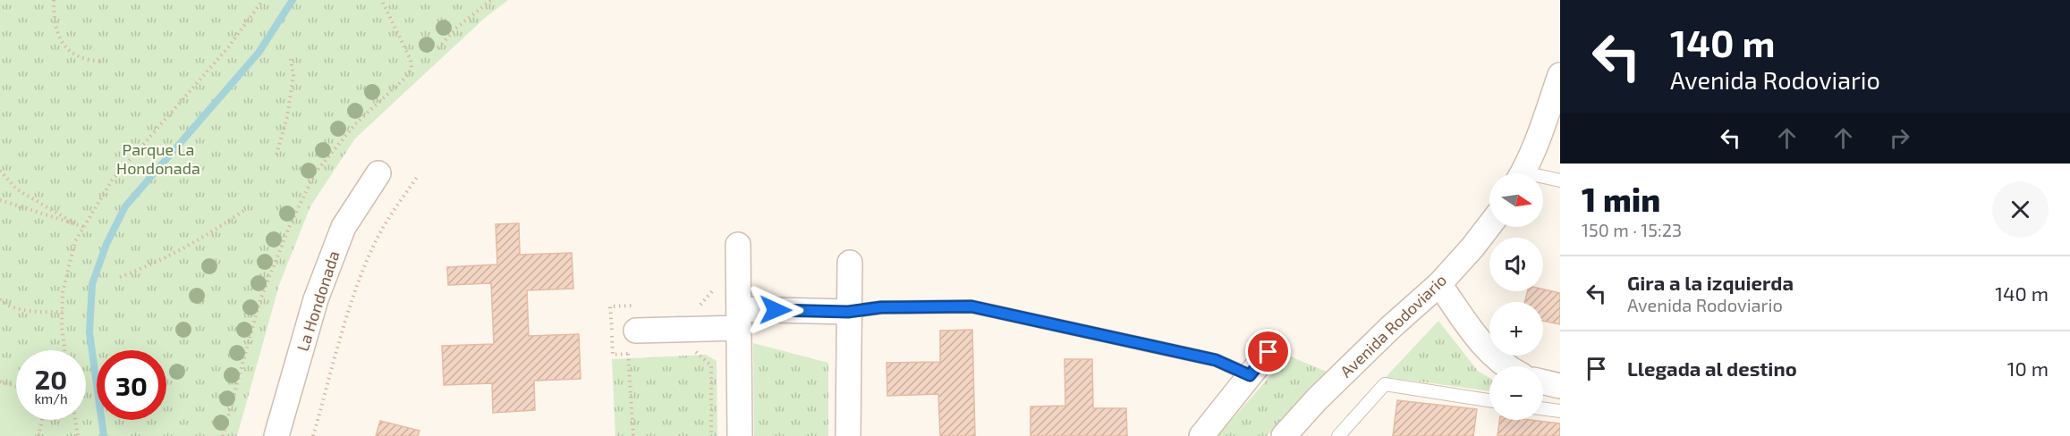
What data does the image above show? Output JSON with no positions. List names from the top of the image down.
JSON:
{
  "streets": {
    "street": ["La Hondonada", "Avenida Rodoviario"]
  },
  "parks": ["Parque La Hondonada"],
  "north": "right",
  "page": {
    "turn": ["140 m", "Avenida Rodoviario"],
    "heading": ["1 min", "150 m · 15:23"],
    "map_buttons": ["+", "−"],
    "list": [
      {
        "name": "Gira a la izquierda",
        "note": "Avenida Rodoviario",
        "value": "140 m"
      },
      {
        "name": "Llegada al destino",
        "value": "10 m"
      }
    ],
    "speed": "20 km/h",
    "limit": "30"
  }
}
